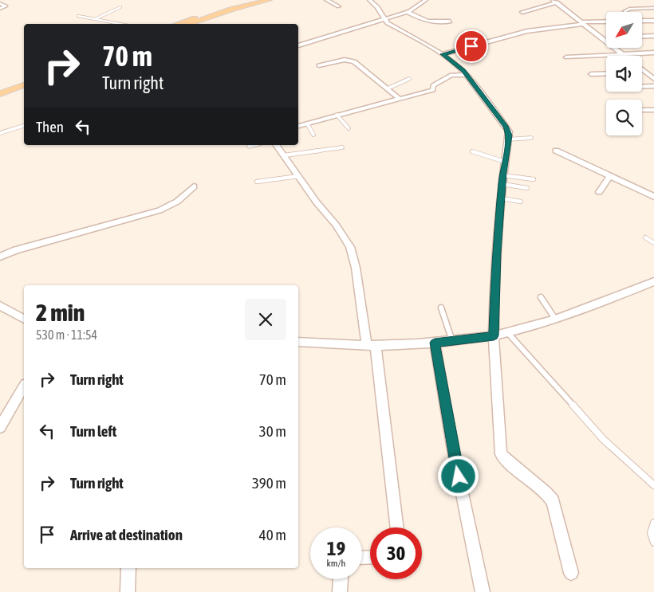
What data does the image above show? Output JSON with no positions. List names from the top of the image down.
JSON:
{
  "north": "bottom left",
  "page": {
    "turn": ["70 m", "Turn right"],
    "then": "Then",
    "heading": ["2 min", "530 m · 11:54"],
    "list": [
      {
        "name": "Turn right",
        "value": "70 m"
      },
      {
        "name": "Turn left",
        "value": "30 m"
      },
      {
        "name": "Turn right",
        "value": "390 m"
      },
      {
        "name": "Arrive at destination",
        "value": "40 m"
      }
    ],
    "speed": "19 km/h",
    "limit": "30"
  }
}
